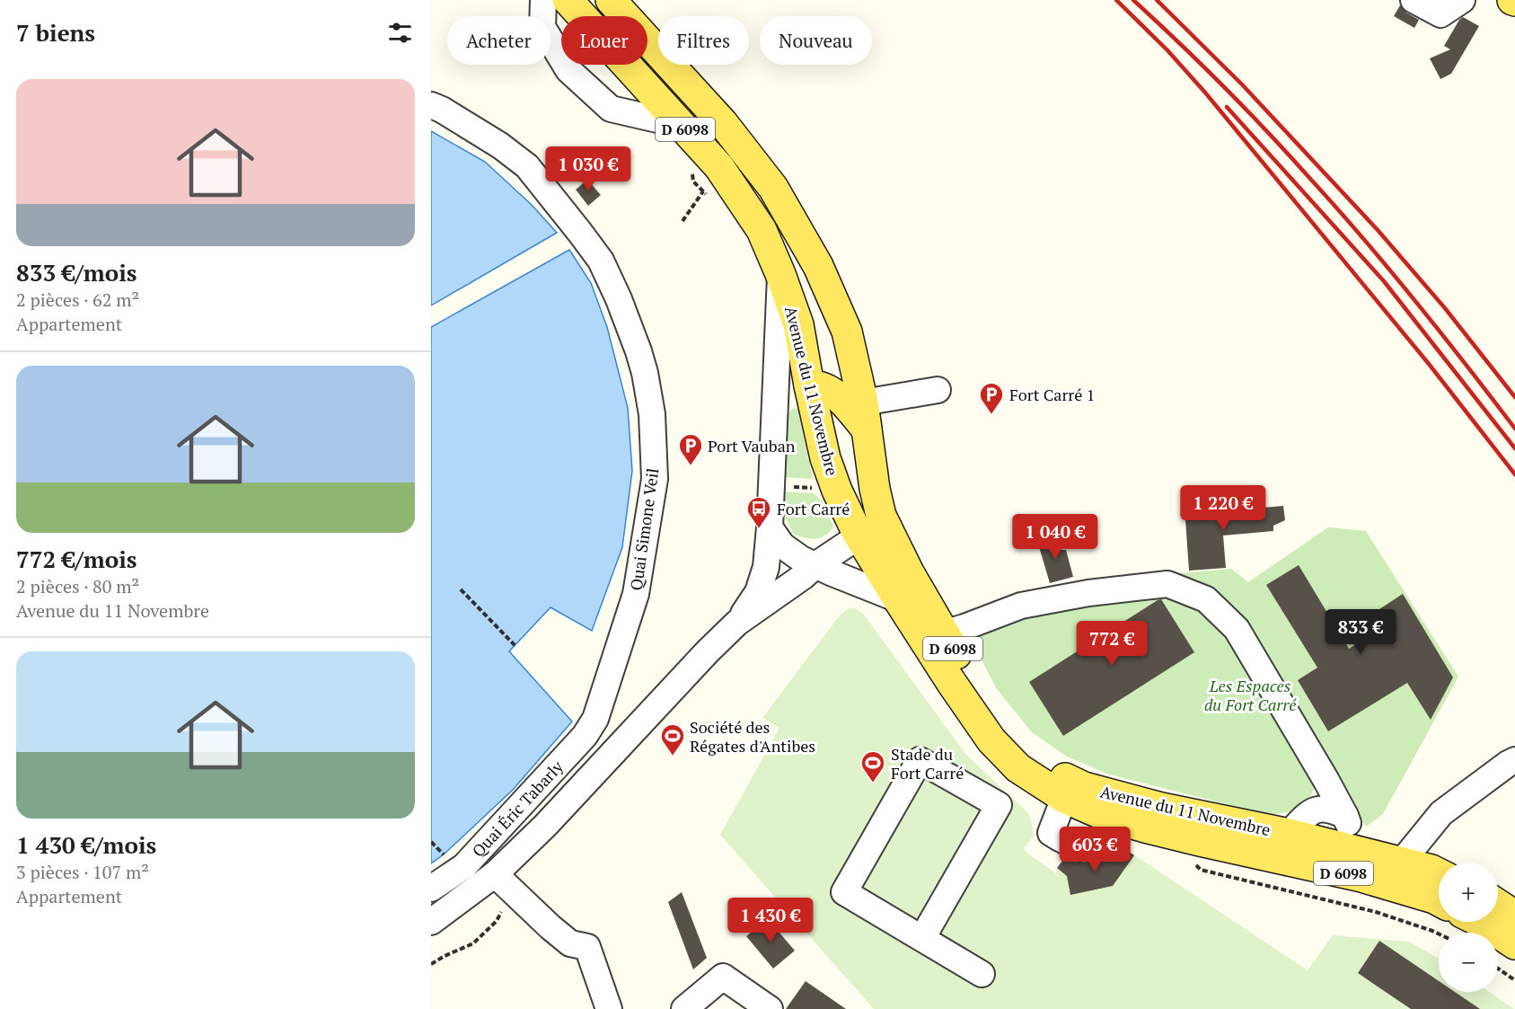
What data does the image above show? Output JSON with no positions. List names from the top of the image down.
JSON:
{
  "streets": {
    "main road": ["D 6098", "Avenue du 11 Novembre"],
    "lane": ["Quai Simone Veil", "Quai Éric Tabarly"]
  },
  "crossings": [
    ["Quai Simone Veil", "Quai Éric Tabarly"]
  ],
  "parks": ["Les Espaces du Fort Carré"],
  "places": {
    "parking": ["Fort Carré 1", "Port Vauban"],
    "bus stop": ["Fort Carré"],
    "sports": ["Société des Régates d'Antibes", "Stade du Fort Carré"]
  },
  "page": {
    "heading": "7 biens",
    "chip": [
      "Acheter",
      "Louer",
      "Filtres",
      "Nouveau"
    ],
    "list": [
      {
        "name": "833 €/mois",
        "note": "2 pièces · 62 m² · Appartement"
      },
      {
        "name": "772 €/mois",
        "note": "2 pièces · 80 m² · Avenue du 11 Novembre"
      },
      {
        "name": "1 430 €/mois",
        "note": "3 pièces · 107 m² · Appartement"
      }
    ],
    "price": [
      "1 030 €",
      "1 220 €",
      "1 040 €",
      "833 €",
      "772 €",
      "603 €",
      "1 430 €"
    ],
    "map_buttons": ["+", "−"]
  }
}
